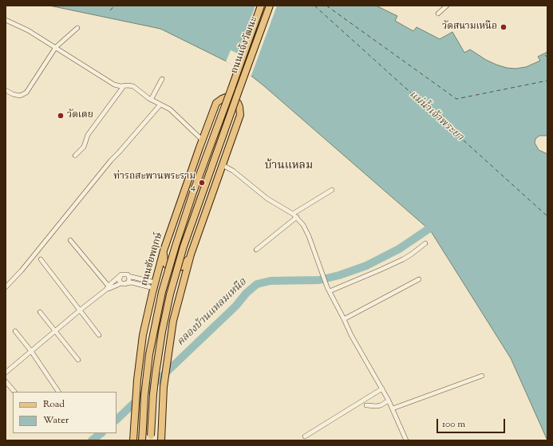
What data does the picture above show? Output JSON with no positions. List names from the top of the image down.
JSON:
{
  "streets": {
    "main road": ["ถนนแจ้งวัฒนะ", "ถนนชัยพฤกษ์"]
  },
  "crossings": [
    ["ถนนแจ้งวัฒนะ", "ถนนชัยพฤกษ์"]
  ],
  "districts": ["บ้านแหลม"],
  "water": ["แม่น้ำเจ้าพระยา", "คลองบ้านแหลมเหนือ"],
  "places": ["วัดสนามเหนือ", "วัดเตย", "ท่ารถสะพานพระราม 4"],
  "legend": ["Road", "Water"],
  "scale_bar": "100 m"
}
